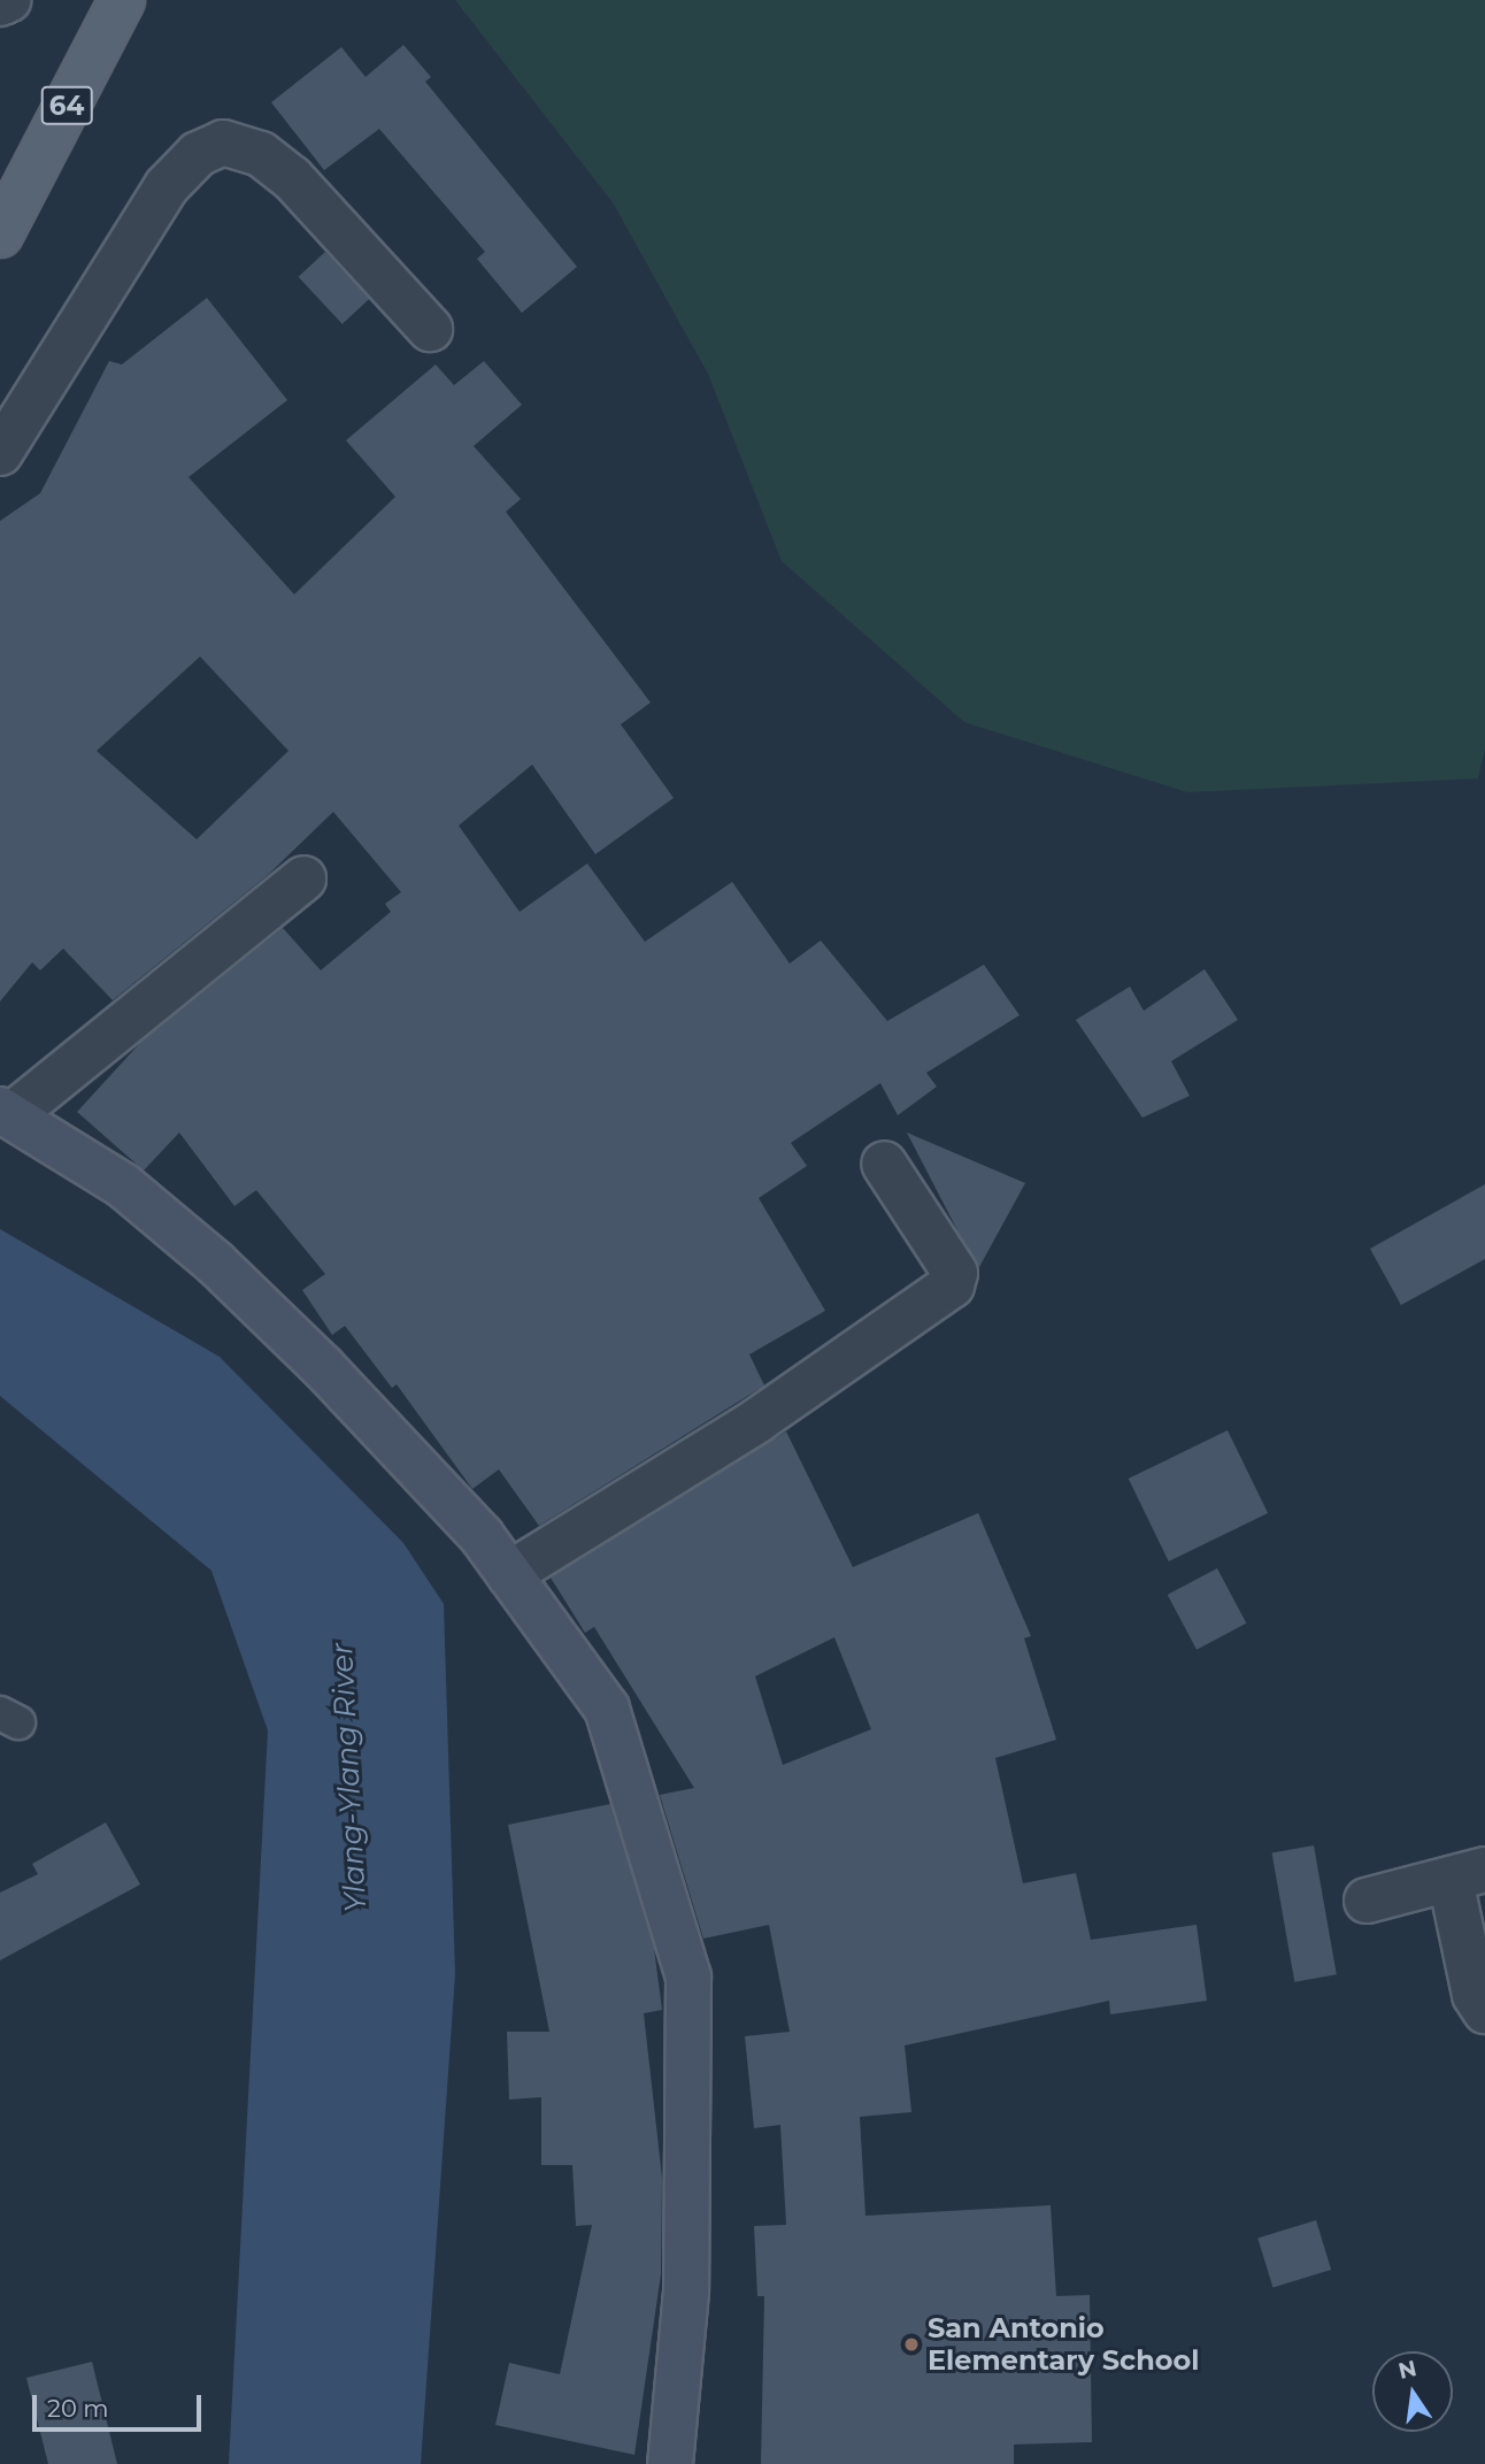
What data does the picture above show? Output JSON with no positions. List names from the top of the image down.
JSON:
{
  "streets": {
    "main road": ["64"]
  },
  "water": ["Ylang-Ylang River"],
  "places": ["San Antonio Elementary School"],
  "scale_bar": "20 m",
  "north": "top"
}
